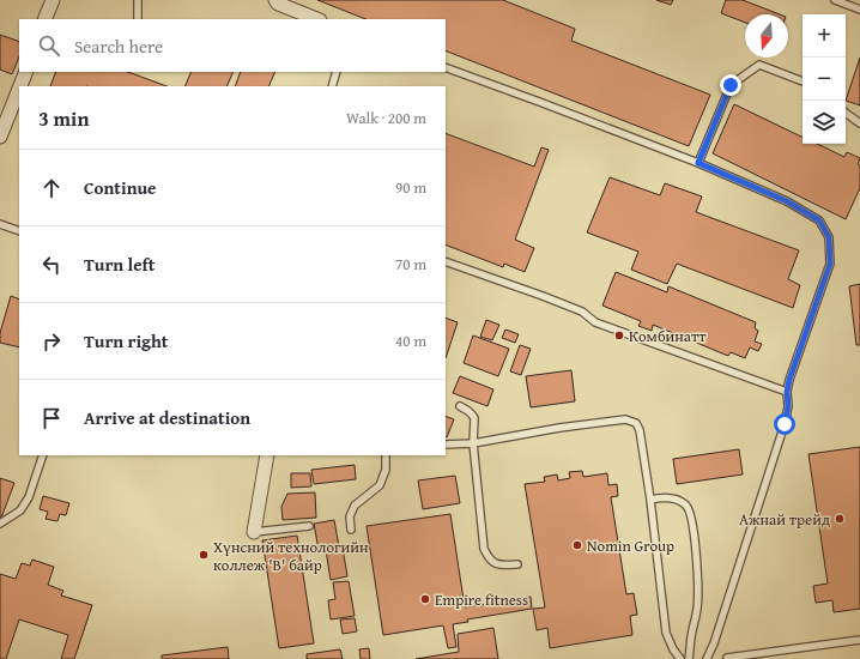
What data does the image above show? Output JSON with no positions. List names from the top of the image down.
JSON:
{
  "places": [
    "Комбинатт",
    "Ажнай трейд",
    "Nomin Group",
    "Хүнсний технологийн коллеж 'B' байр",
    "Empire fitness"
  ],
  "north": "bottom",
  "page": {
    "map_buttons": ["+", "−"],
    "search": "Search here",
    "heading": ["3 min", "Walk · 200 m"],
    "list": [
      ["Continue", "90 m"],
      ["Turn left", "70 m"],
      ["Turn right", "40 m"],
      "Arrive at destination"
    ]
  }
}
